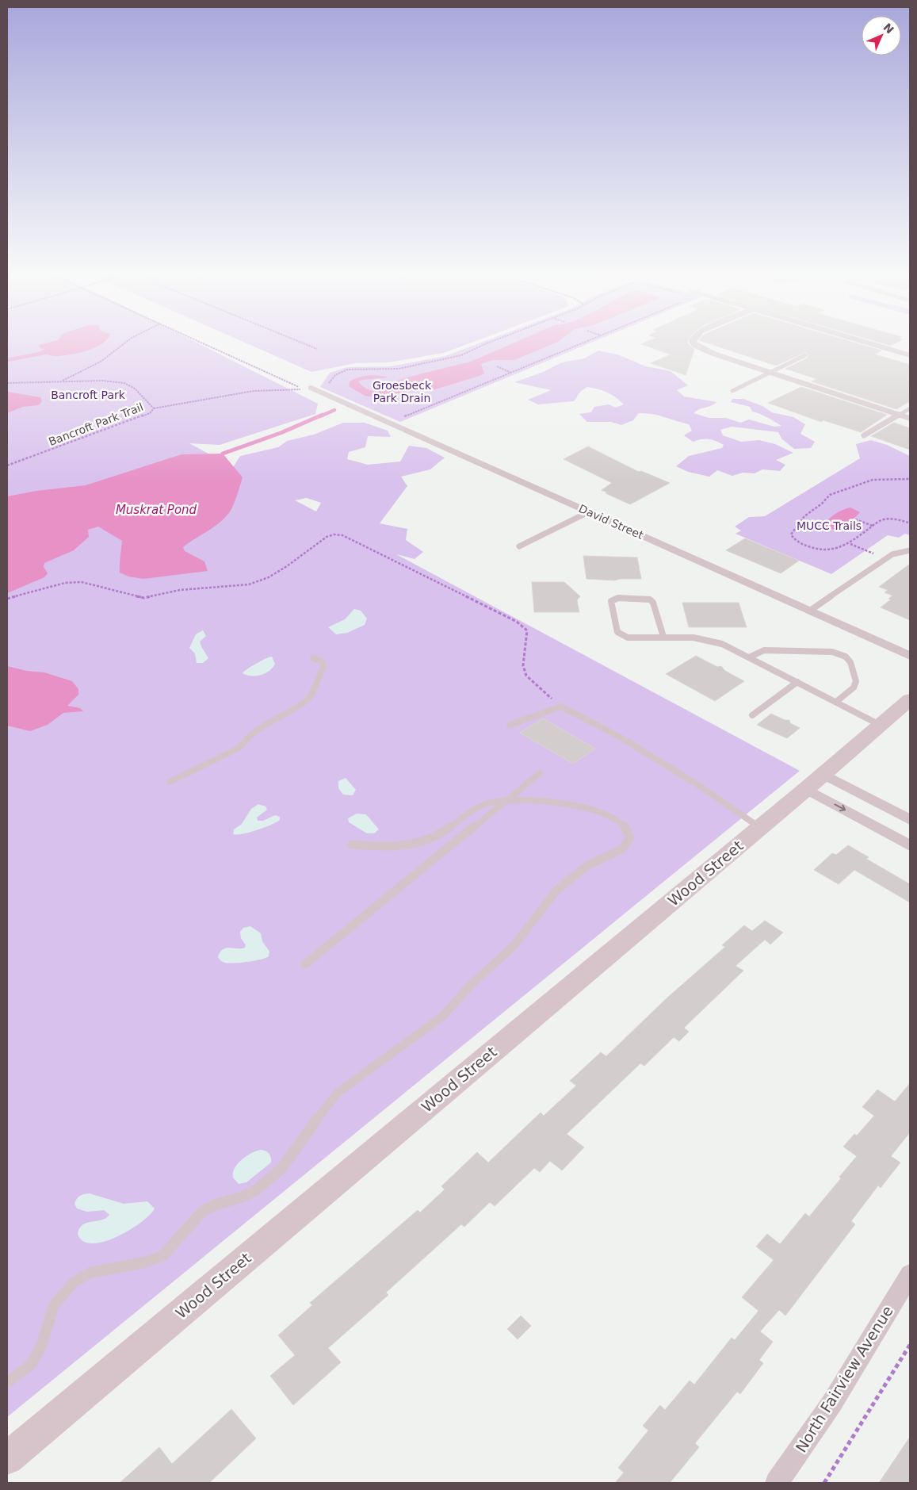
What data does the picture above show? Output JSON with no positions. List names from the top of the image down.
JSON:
{
  "streets": {
    "street": ["David Street", "Wood Street", "North Fairview Avenue"],
    "path": ["Bancroft Park Trail"]
  },
  "water": ["Muskrat Pond"],
  "parks": ["Groesbeck Park Drain", "Bancroft Park", "MUCC Trails"],
  "north": "top right"
}
